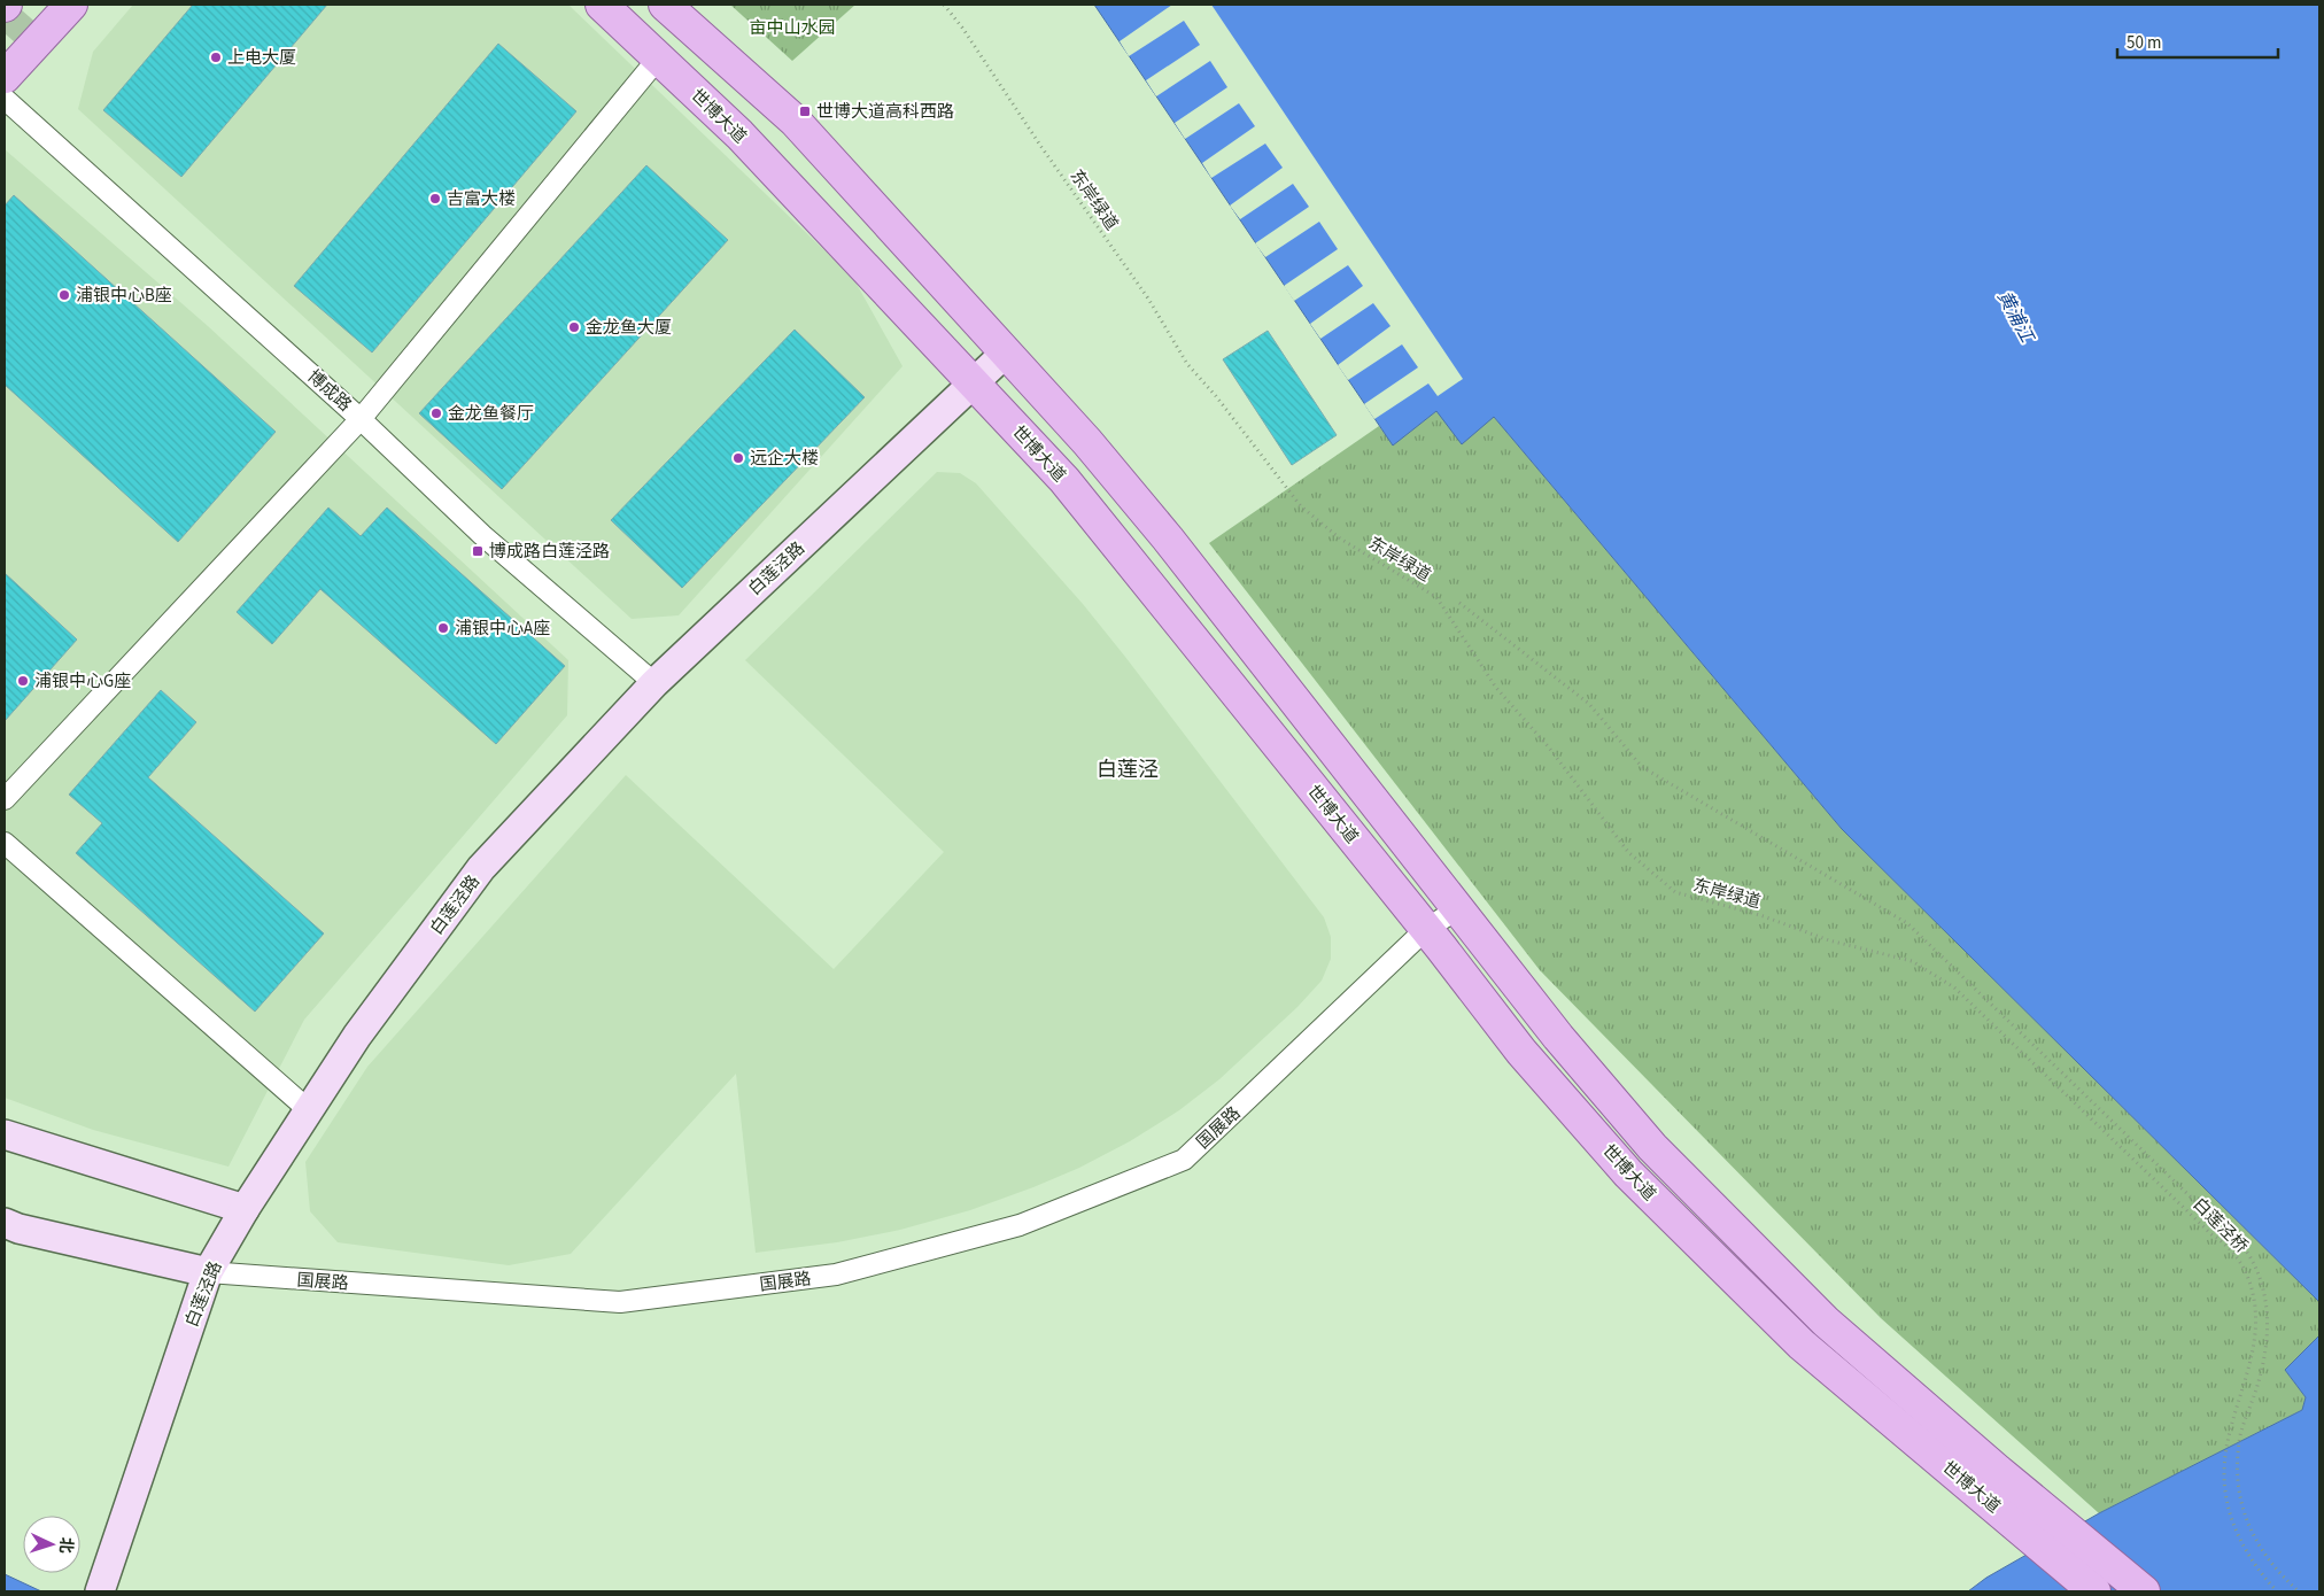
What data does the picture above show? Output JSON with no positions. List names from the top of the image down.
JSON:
{
  "streets": {
    "main road": ["世博大道"],
    "street": ["博成路", "白莲泾路", "国展路"],
    "path": ["东岸绿道", "白莲泾桥"]
  },
  "crossings": [
    ["世博大道", "白莲泾路"],
    ["世博大道", "国展路"],
    ["东岸绿道", "白莲泾桥"],
    ["博成路", "白莲泾路"],
    ["白莲泾路", "国展路"]
  ],
  "districts": ["白莲泾"],
  "water": ["黄浦江"],
  "parks": ["亩中山水园"],
  "places": {
    "other": [
      "上电大厦",
      "吉富大楼",
      "浦银中心B座",
      "金龙鱼大厦",
      "金龙鱼餐厅",
      "远企大楼",
      "浦银中心A座",
      "浦银中心G座"
    ],
    "transit": ["世博大道高科西路", "博成路白莲泾路"]
  },
  "scale_bar": "50 m",
  "north": "right"
}
